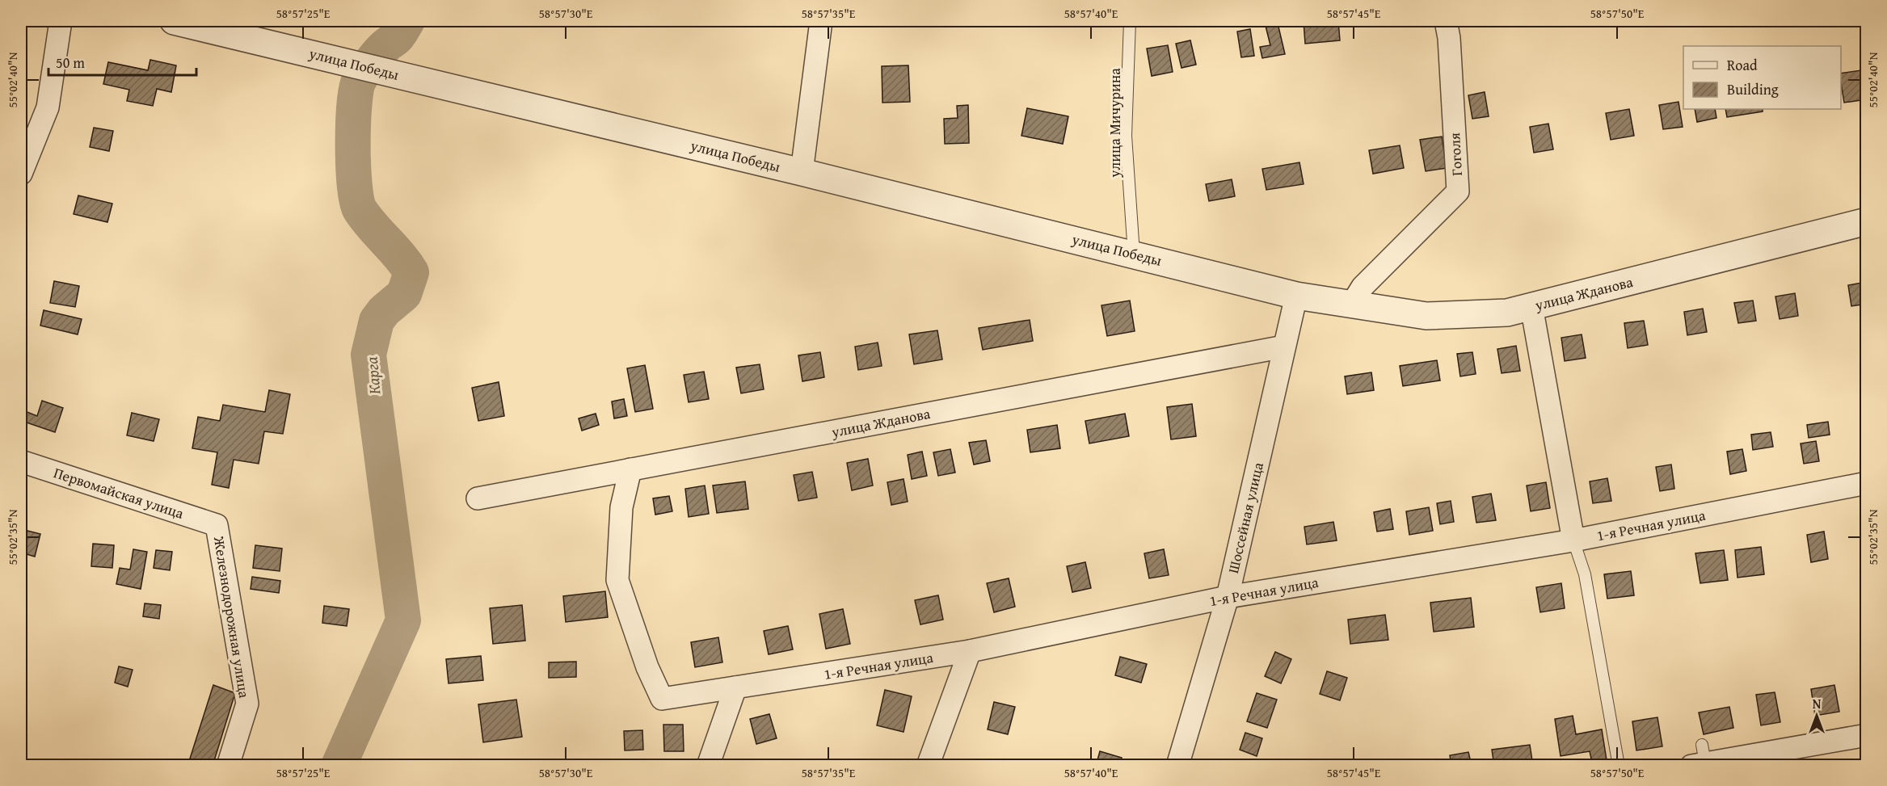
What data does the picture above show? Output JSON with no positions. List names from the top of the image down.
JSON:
{
  "streets": {
    "street": [
      "улица Победы",
      "Гоголя",
      "улица Жданова",
      "Первомайская улица",
      "Шоссейная улица",
      "1-я Речная улица",
      "Железнодорожная улица"
    ],
    "lane": ["улица Мичурина"]
  },
  "crossings": [
    ["улица Победы", "улица Мичурина"],
    ["улица Победы", "улица Жданова"],
    ["улица Победы", "Шоссейная улица"],
    ["Гоголя", "улица Жданова"],
    ["улица Жданова", "Шоссейная улица"],
    ["улица Жданова", "1-я Речная улица"],
    ["Первомайская улица", "Железнодорожная улица"],
    ["Шоссейная улица", "1-я Речная улица"]
  ],
  "water": ["Карга"],
  "legend": ["Road", "Building"],
  "scale_bar": "50 m",
  "north": "top",
  "coordinates": [
    "58°57'25\"E",
    "58°57'30\"E",
    "58°57'35\"E",
    "58°57'40\"E",
    "58°57'45\"E",
    "58°57'50\"E",
    "55°02'40\"N",
    "55°02'35\"N"
  ]
}
